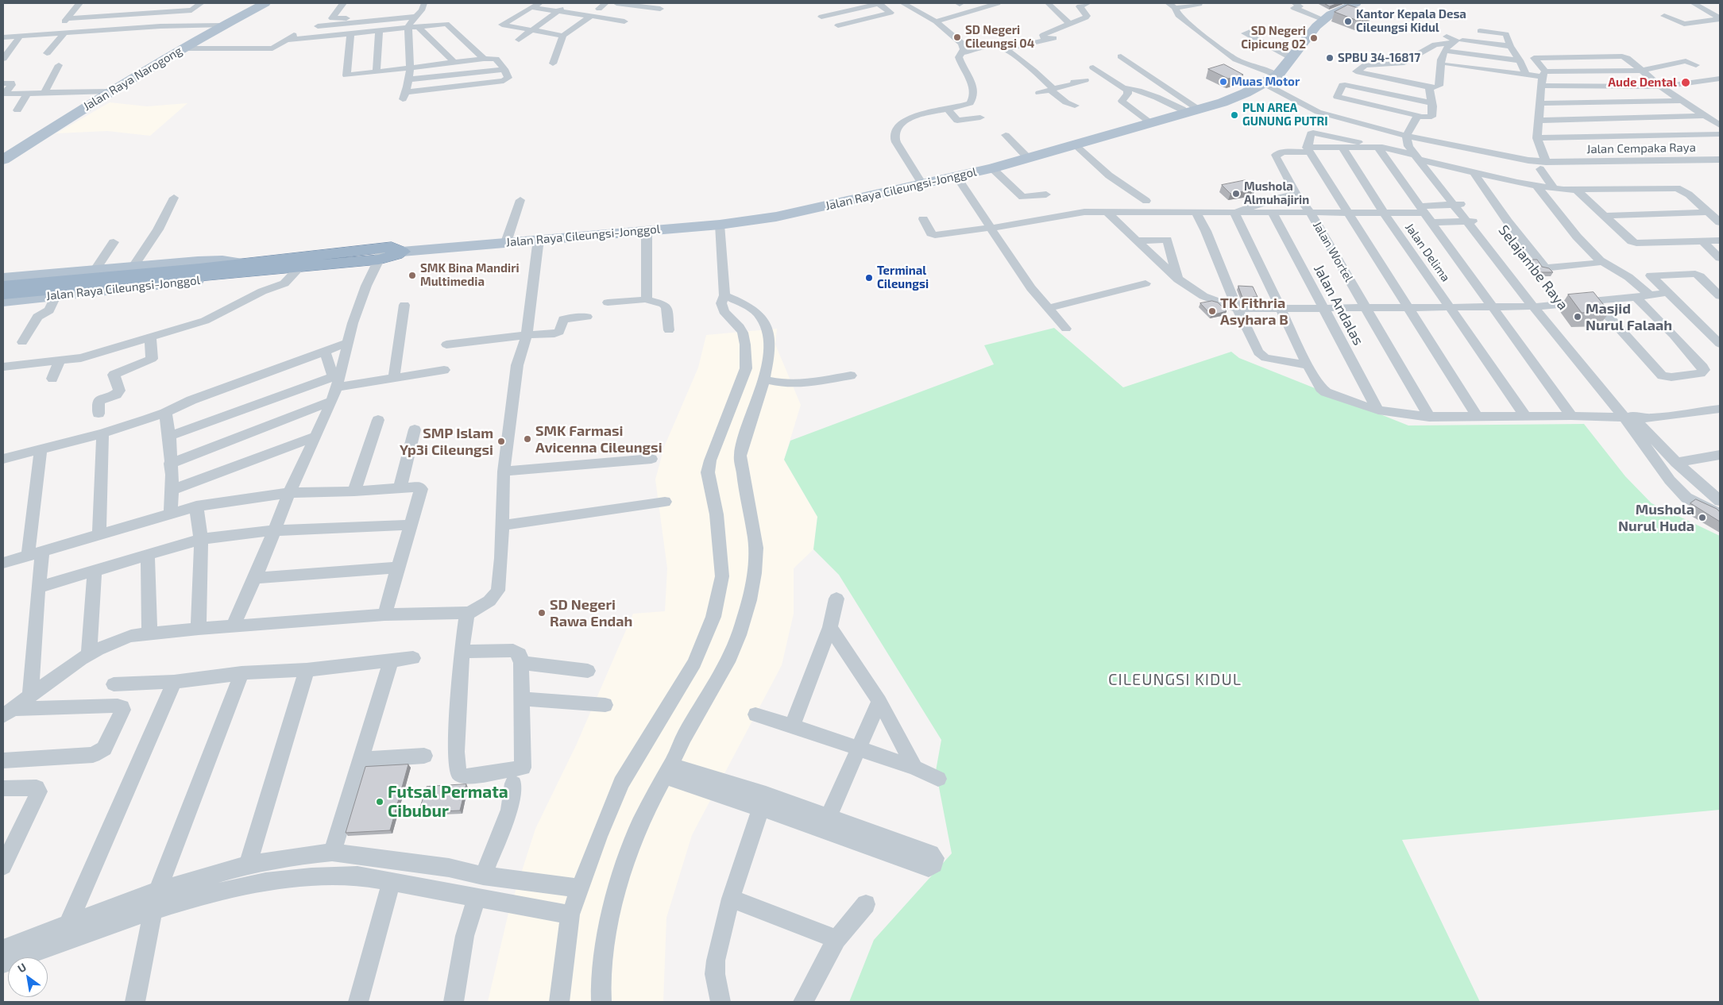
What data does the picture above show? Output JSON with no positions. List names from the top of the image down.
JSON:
{
  "streets": {
    "highway": ["Jalan Raya Cileungsi-Jonggol"],
    "main road": ["Jalan Raya Narogong"],
    "street": [
      "Jalan Cempaka Raya",
      "Jalan Wortel",
      "Jalan Delima",
      "Selajambe Raya",
      "Jalan Andalas"
    ]
  },
  "crossings": [
    ["Jalan Cempaka Raya", "Jalan Raya Cileungsi-Jonggol"],
    ["Jalan Cempaka Raya", "Selajambe Raya"],
    ["Jalan Wortel", "Jalan Delima"],
    ["Jalan Wortel", "Selajambe Raya"]
  ],
  "districts": ["CILEUNGSI KIDUL"],
  "places": [
    "Kantor Kepala Desa Cileungsi Kidul",
    "SD Negeri Cileungsi 04",
    "SD Negeri Cipicung 02",
    "SPBU 34-16817",
    "Muas Motor",
    "Aude Dental",
    "PLN AREA GUNUNG PUTRI",
    "Mushola Almuhajirin",
    "SMK Bina Mandiri Multimedia",
    "Terminal Cileungsi",
    "TK Fithria Asyhara B",
    "Masjid Nurul Falaah",
    "SMK Farmasi Avicenna Cileungsi",
    "SMP Islam Yp3i Cileungsi",
    "Mushola Nurul Huda",
    "SD Negeri Rawa Endah",
    "Futsal Permata Cibubur"
  ],
  "north": "top left"
}
